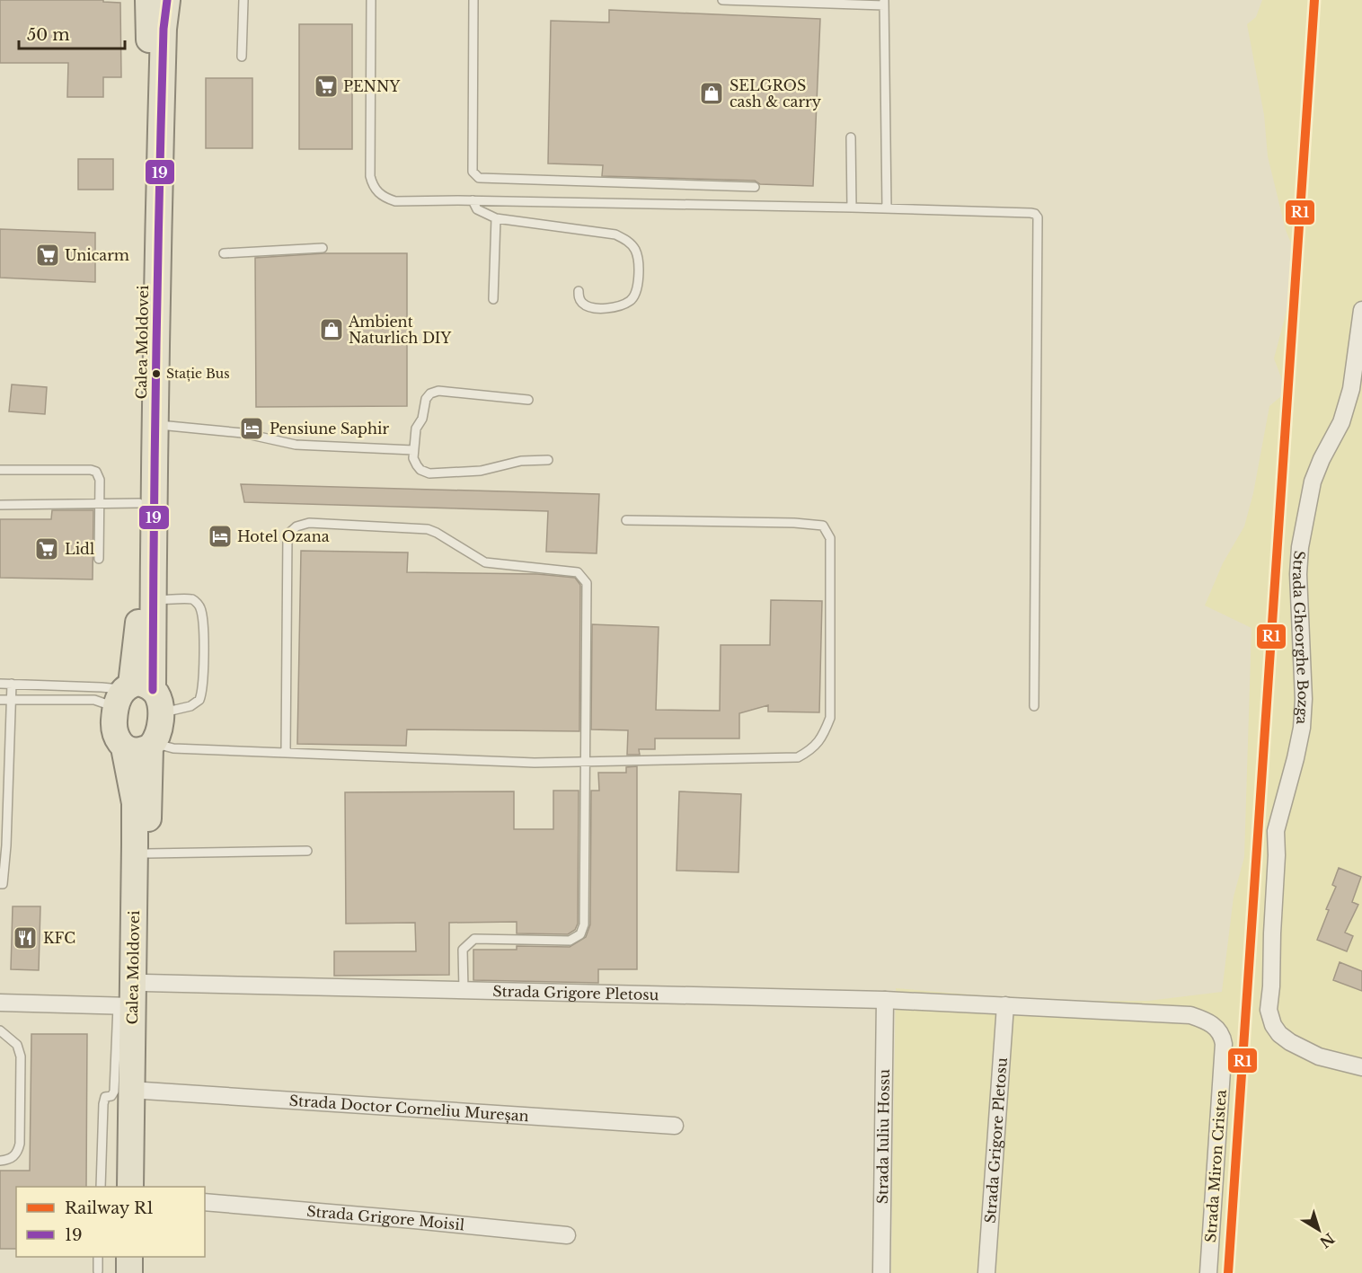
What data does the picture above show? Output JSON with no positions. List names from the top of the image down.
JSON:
{
  "streets": {
    "main road": ["Calea Moldovei"],
    "street": [
      "Strada Gheorghe Bozga",
      "Strada Grigore Pletosu",
      "Strada Doctor Corneliu Mureșan",
      "Strada Iuliu Hossu",
      "Strada Miron Cristea",
      "Strada Grigore Moisil"
    ]
  },
  "crossings": [
    ["Calea Moldovei", "Strada Grigore Pletosu"],
    ["Calea Moldovei", "Strada Doctor Corneliu Mureșan"],
    ["Strada Grigore Pletosu", "Strada Iuliu Hossu"],
    ["Strada Grigore Pletosu", "Strada Miron Cristea"]
  ],
  "places": {
    "supermarket": ["PENNY", "Unicarm", "Lidl"],
    "shop": ["SELGROS cash & carry", "Ambient Naturlich DIY"],
    "other": ["Stație Bus"],
    "hotel": ["Pensiune Saphir", "Hotel Ozana"],
    "restaurant": ["KFC"]
  },
  "lines": ["rail line R1", "transit line 19"],
  "legend": ["Railway R1", "19"],
  "scale_bar": "50 m",
  "north": "bottom right"
}
